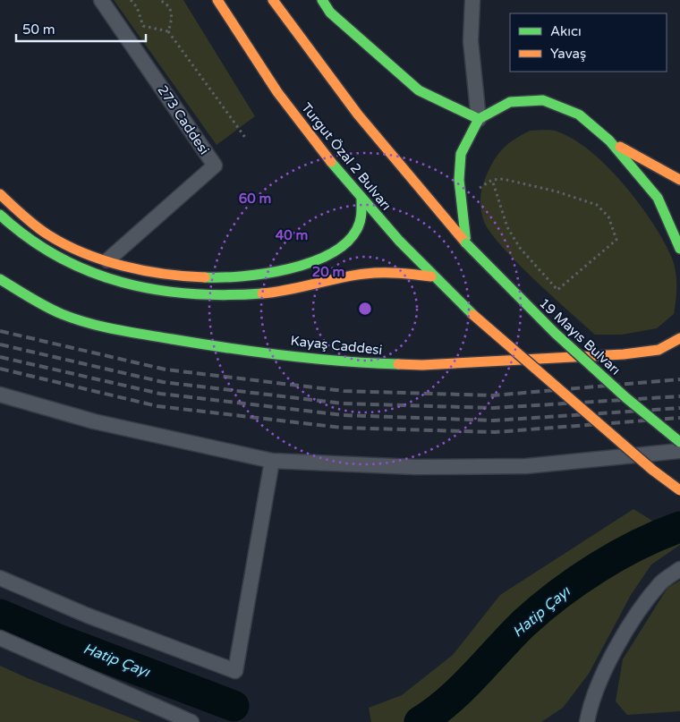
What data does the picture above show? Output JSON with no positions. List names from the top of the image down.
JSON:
{
  "streets": {
    "main road": ["Turgut Özal 2 Bulvarı", "19 Mayıs Bulvarı", "Kayaş Caddesi"],
    "street": ["273 Caddesi"]
  },
  "water": ["Hatip Çayı"],
  "legend": ["Akıcı", "Yavaş"],
  "scale_bar": "50 m",
  "rings": ["60 m", "40 m", "20 m"]
}
